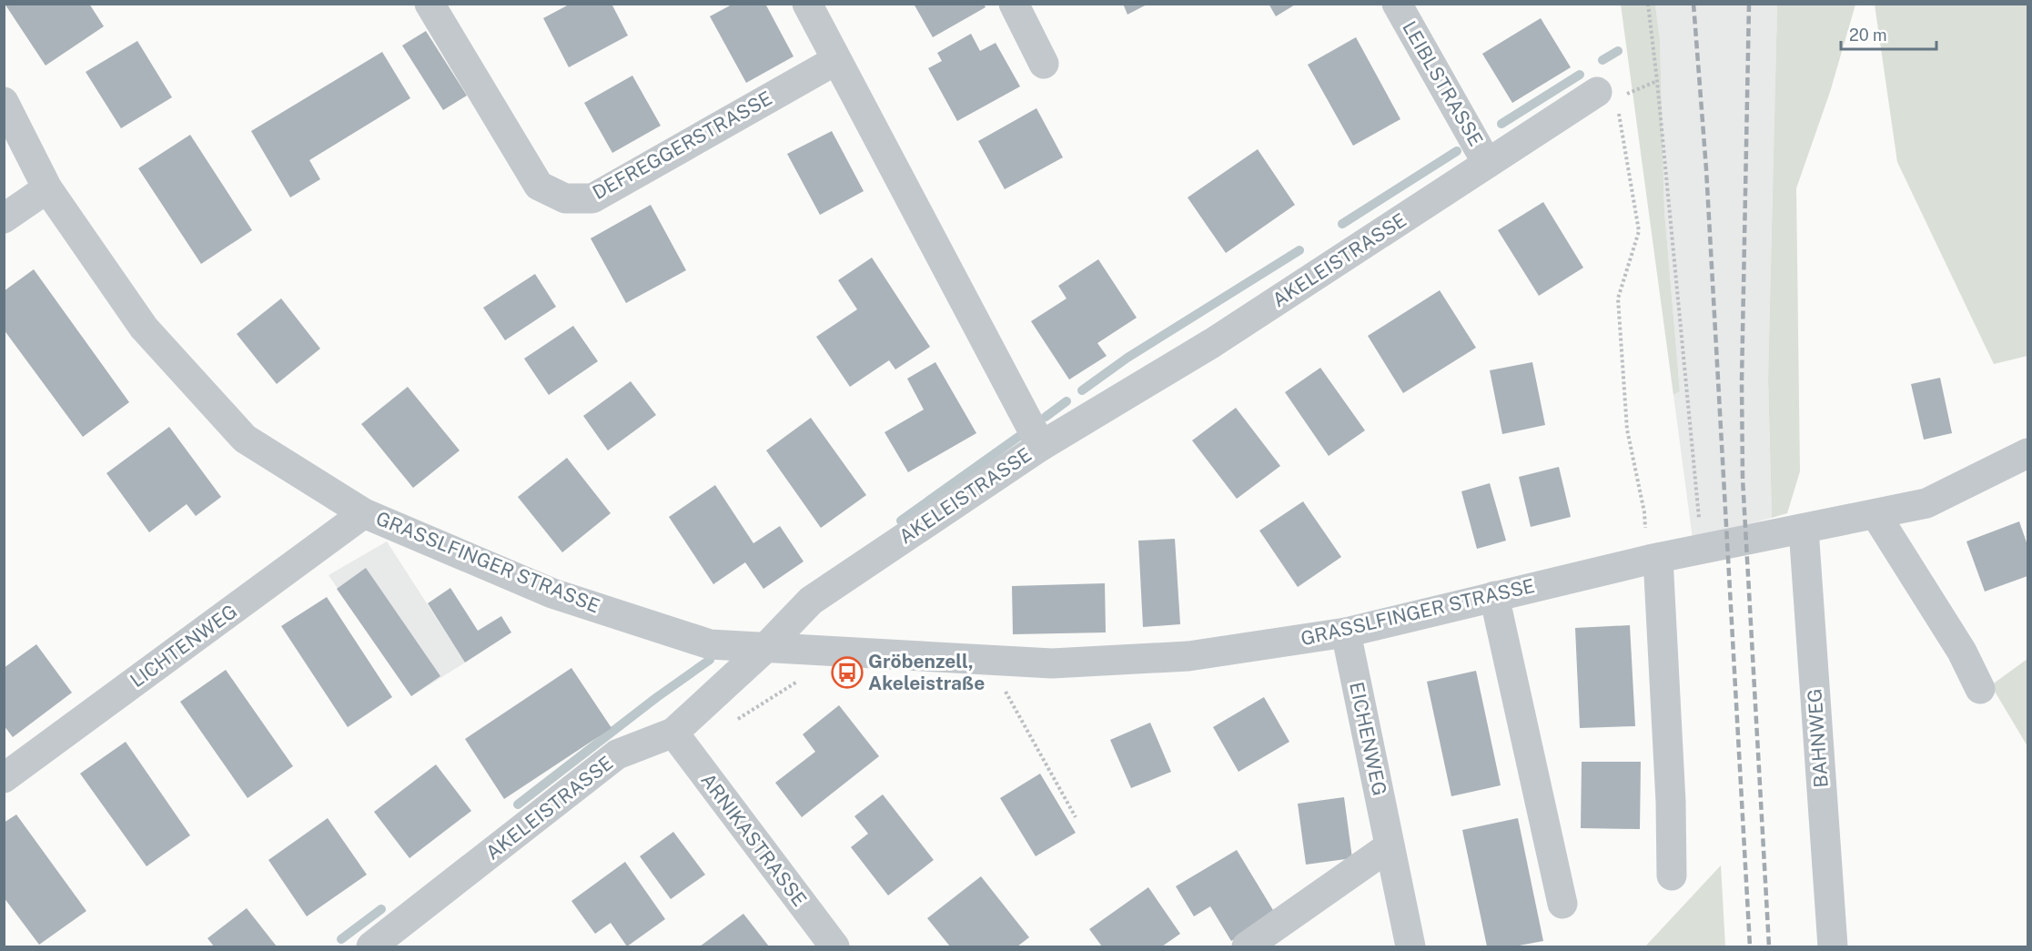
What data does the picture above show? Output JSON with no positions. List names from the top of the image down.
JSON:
{
  "streets": {
    "street": [
      "LEIBLSTRASSE",
      "DEFREGGERSTRASSE",
      "AKELEISTRASSE",
      "GRASSLFINGER STRASSE",
      "LICHTENWEG",
      "BAHNWEG",
      "EICHENWEG",
      "ARNIKASTRASSE"
    ]
  },
  "crossings": [
    ["LEIBLSTRASSE", "AKELEISTRASSE"],
    ["AKELEISTRASSE", "GRASSLFINGER STRASSE"],
    ["AKELEISTRASSE", "ARNIKASTRASSE"],
    ["GRASSLFINGER STRASSE", "LICHTENWEG"],
    ["GRASSLFINGER STRASSE", "BAHNWEG"],
    ["GRASSLFINGER STRASSE", "EICHENWEG"]
  ],
  "places": {
    "bus stop": ["Gröbenzell, Akeleistraße"]
  },
  "scale_bar": "20 m"
}
